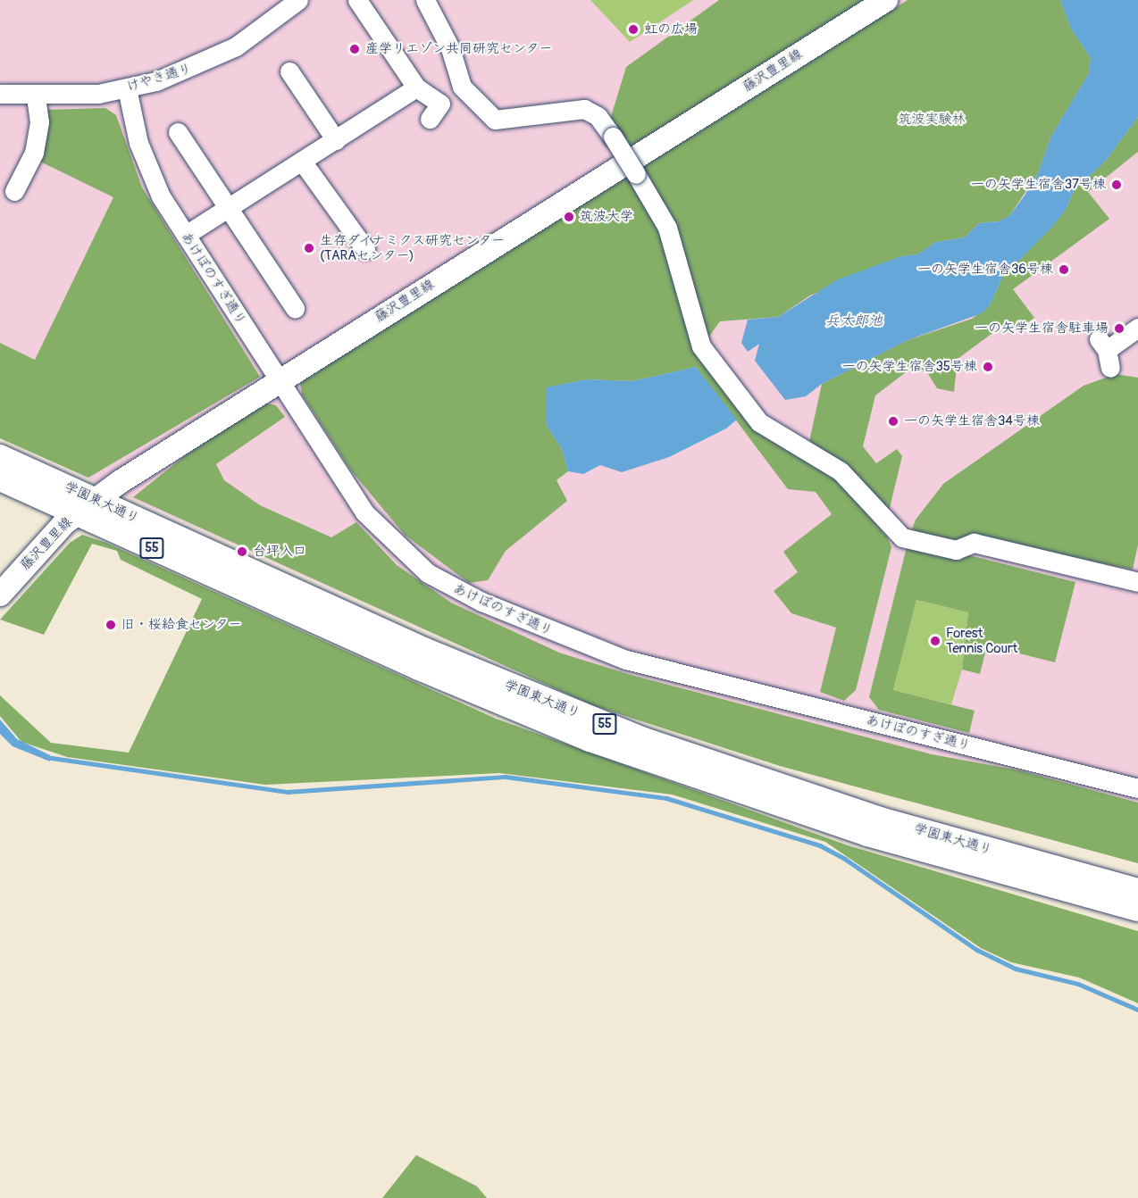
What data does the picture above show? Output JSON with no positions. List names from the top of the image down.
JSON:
{
  "streets": {
    "main road": ["藤沢豊里線", "学園東大通り", "55"],
    "street": ["けやき通り", "あけぼのすぎ通り"]
  },
  "crossings": [
    ["藤沢豊里線", "あけぼのすぎ通り"],
    ["藤沢豊里線", "学園東大通り"],
    ["けやき通り", "あけぼのすぎ通り"]
  ],
  "water": ["兵太郎池"],
  "parks": ["筑波実験林"],
  "places": [
    "虹の広場",
    "産学リエゾン共同研究センター",
    "一の矢学生宿舎37号棟",
    "筑波大学",
    "生存ダイナミクス研究センター (TARAセンター)",
    "一の矢学生宿舎36号棟",
    "一の矢学生宿舎駐車場",
    "一の矢学生宿舎35号棟",
    "一の矢学生宿舎34号棟",
    "台坪入口",
    "旧・桜給食センター",
    "Forest Tennis Court"
  ]
}
